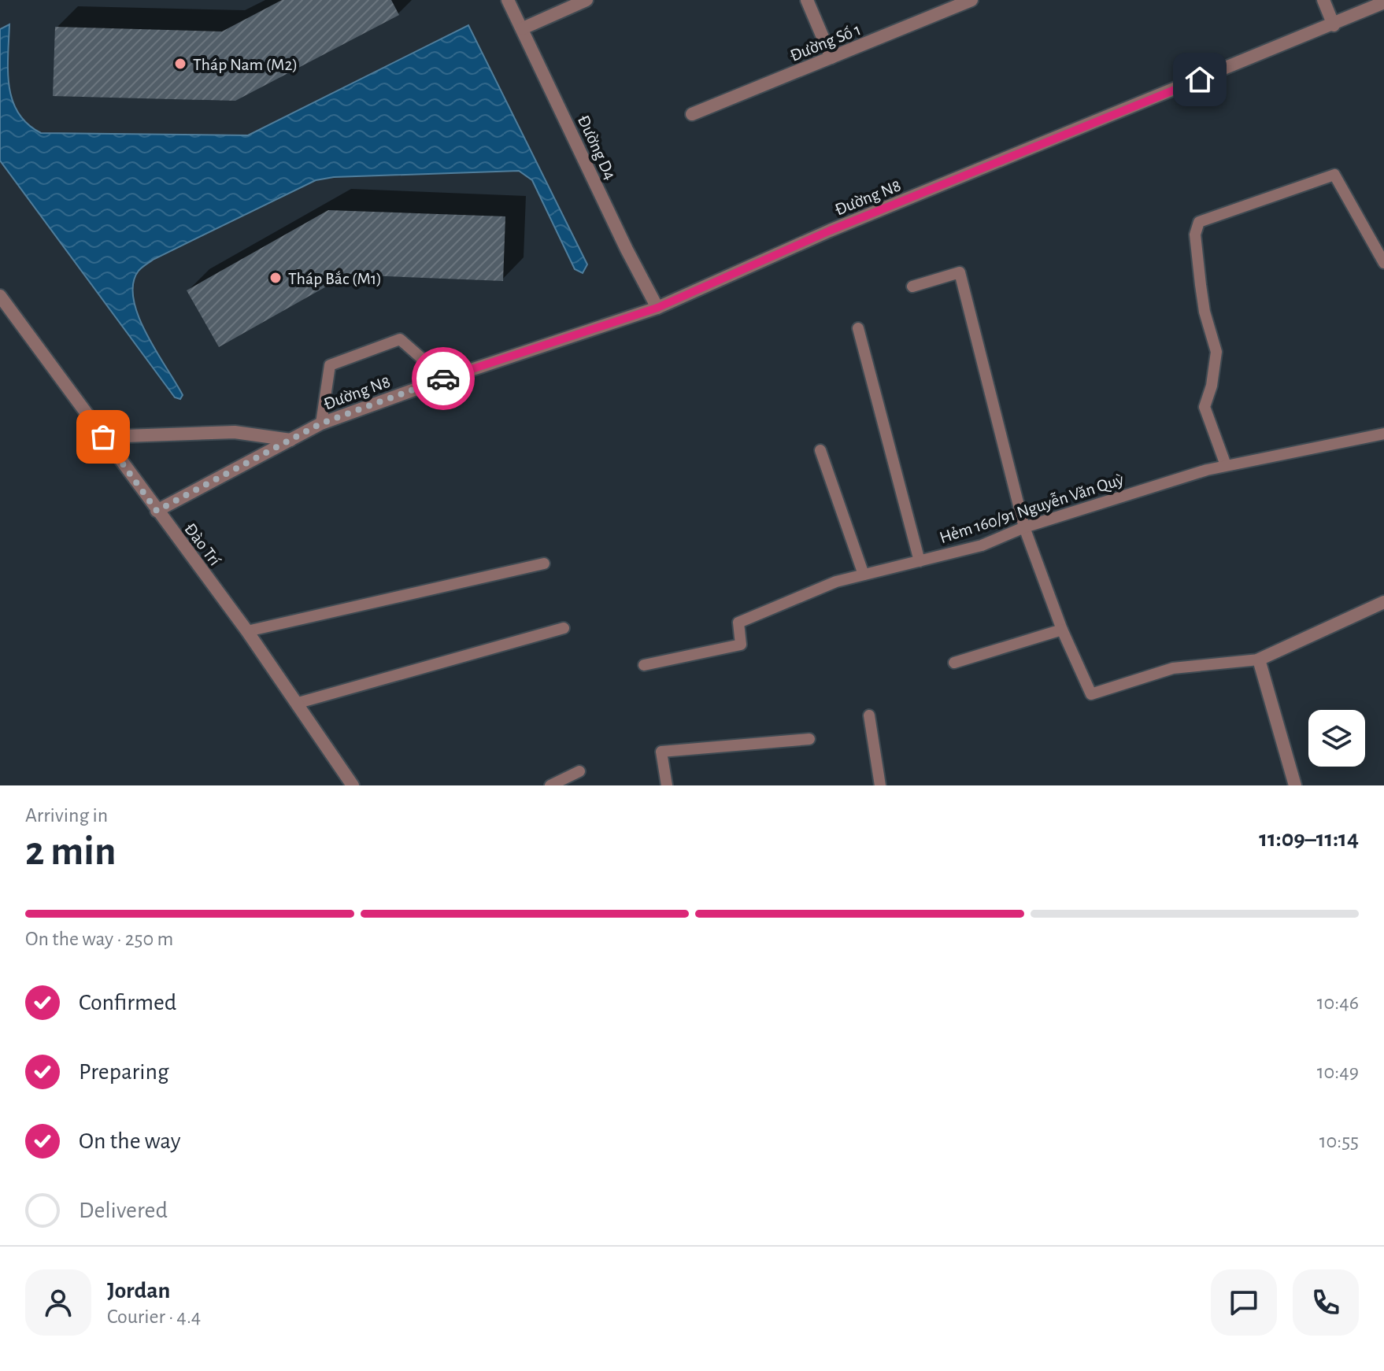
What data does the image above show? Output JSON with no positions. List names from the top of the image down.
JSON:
{
  "streets": {
    "street": [
      "Đường Số 1",
      "Đường D4",
      "Đường N8",
      "Đào Trí"
    ],
    "lane": ["Hẻm 160/91 Nguyễn Văn Quỳ"]
  },
  "crossings": [
    ["Đường D4", "Đường N8"],
    ["Đường N8", "Đào Trí"]
  ],
  "places": ["Tháp Nam (M2)", "Tháp Bắc (M1)"],
  "page": {
    "heading": ["2 min", "Arriving in", "11:09–11:14"],
    "panel": ["Jordan", "Courier · 4.4"],
    "bar": "On the way · 250 m",
    "list": [
      ["Confirmed", "10:46"],
      ["Preparing", "10:49"],
      ["On the way", "10:55"],
      "Delivered"
    ]
  }
}
